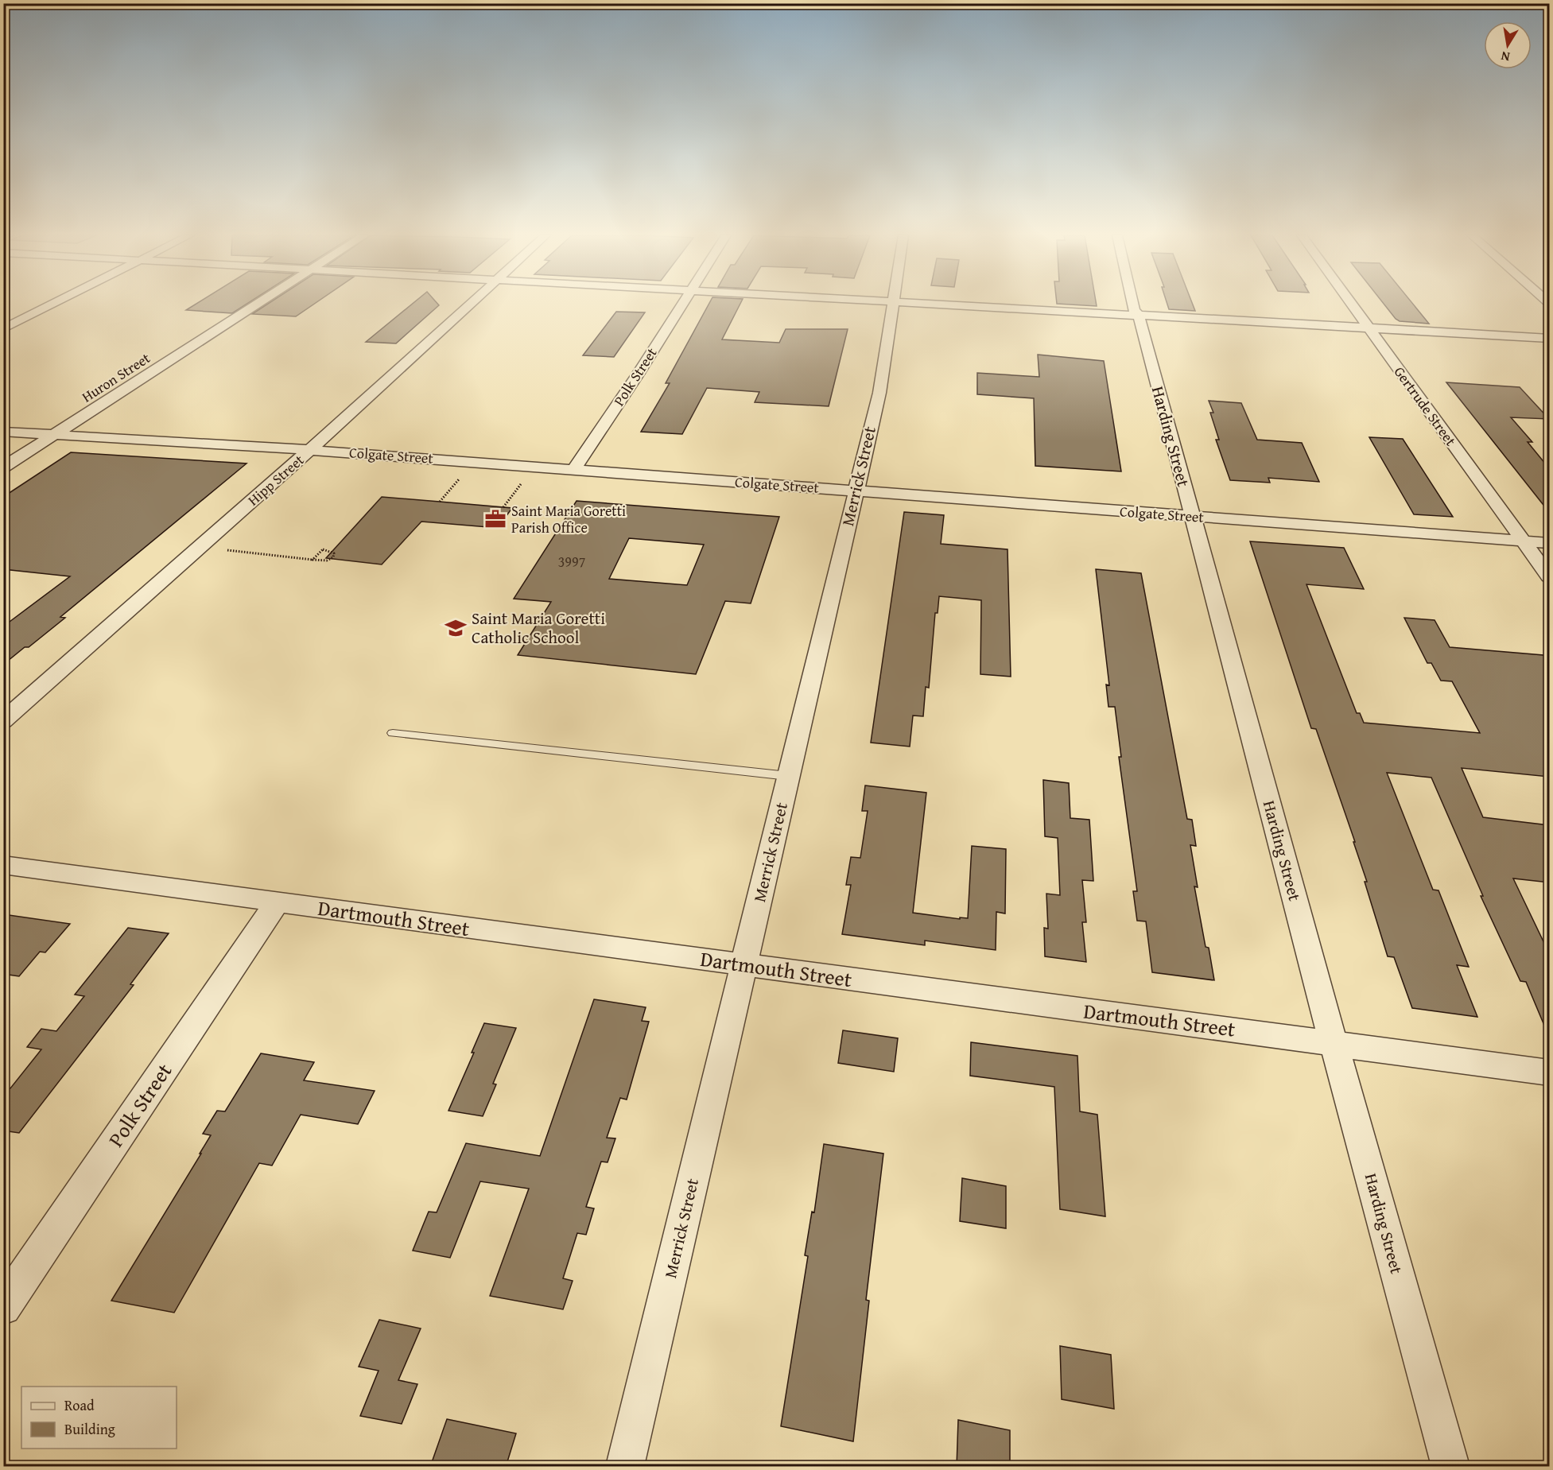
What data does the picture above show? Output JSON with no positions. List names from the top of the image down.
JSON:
{
  "streets": {
    "street": [
      "Polk Street",
      "Huron Street",
      "Gertrude Street",
      "Harding Street",
      "Colgate Street",
      "Merrick Street",
      "Hipp Street",
      "Dartmouth Street"
    ]
  },
  "crossings": [
    ["Polk Street", "Colgate Street"],
    ["Polk Street", "Dartmouth Street"],
    ["Huron Street", "Colgate Street"],
    ["Gertrude Street", "Colgate Street"],
    ["Harding Street", "Colgate Street"],
    ["Harding Street", "Dartmouth Street"],
    ["Colgate Street", "Merrick Street"],
    ["Colgate Street", "Hipp Street"],
    ["Merrick Street", "Dartmouth Street"]
  ],
  "places": {
    "office": ["Saint Maria Goretti Parish Office"],
    "school or university": ["Saint Maria Goretti Catholic School"]
  },
  "house_numbers": ["3997"],
  "legend": ["Road", "Building"],
  "north": "bottom"
}
